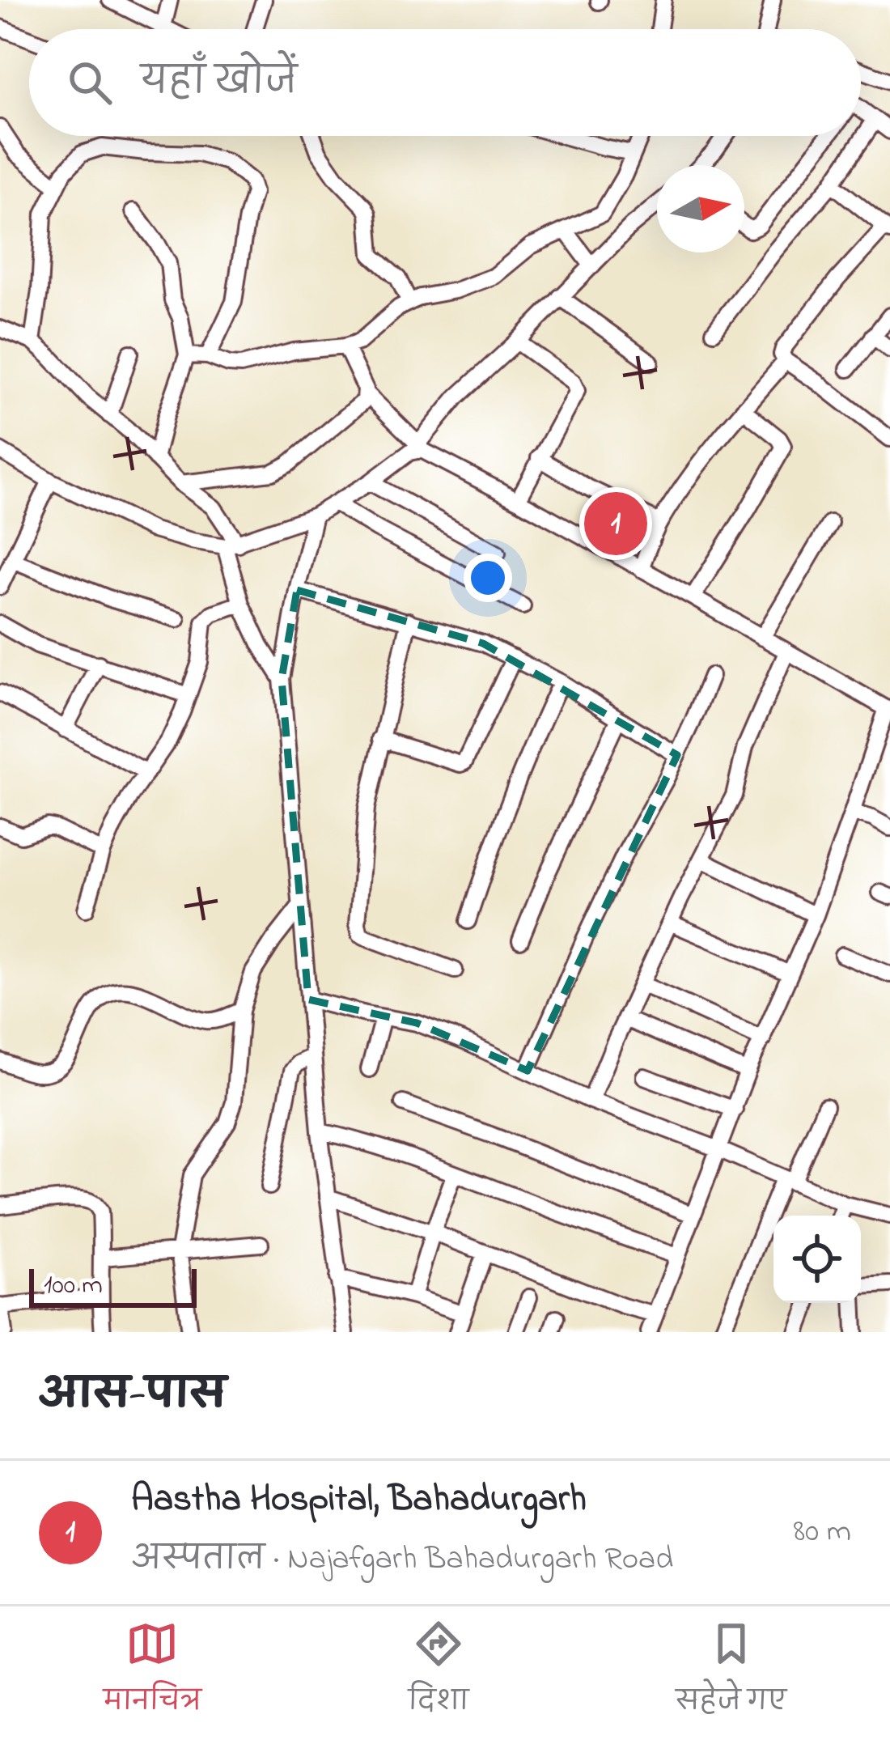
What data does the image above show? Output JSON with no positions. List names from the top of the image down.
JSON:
{
  "scale_bar": "100 m",
  "north": "right",
  "page": {
    "search": "यहाँ खोजें",
    "pins": "1",
    "scale": "100 m",
    "heading": "आस-पास",
    "list": [
      {
        "mark": "1",
        "name": "Aastha Hospital, Bahadurgarh",
        "note": "अस्पताल · Najafgarh Bahadurgarh Road",
        "value": "80 m"
      }
    ],
    "nav": ["मानचित्र", "दिशा", "सहेजे गए"]
  }
}
